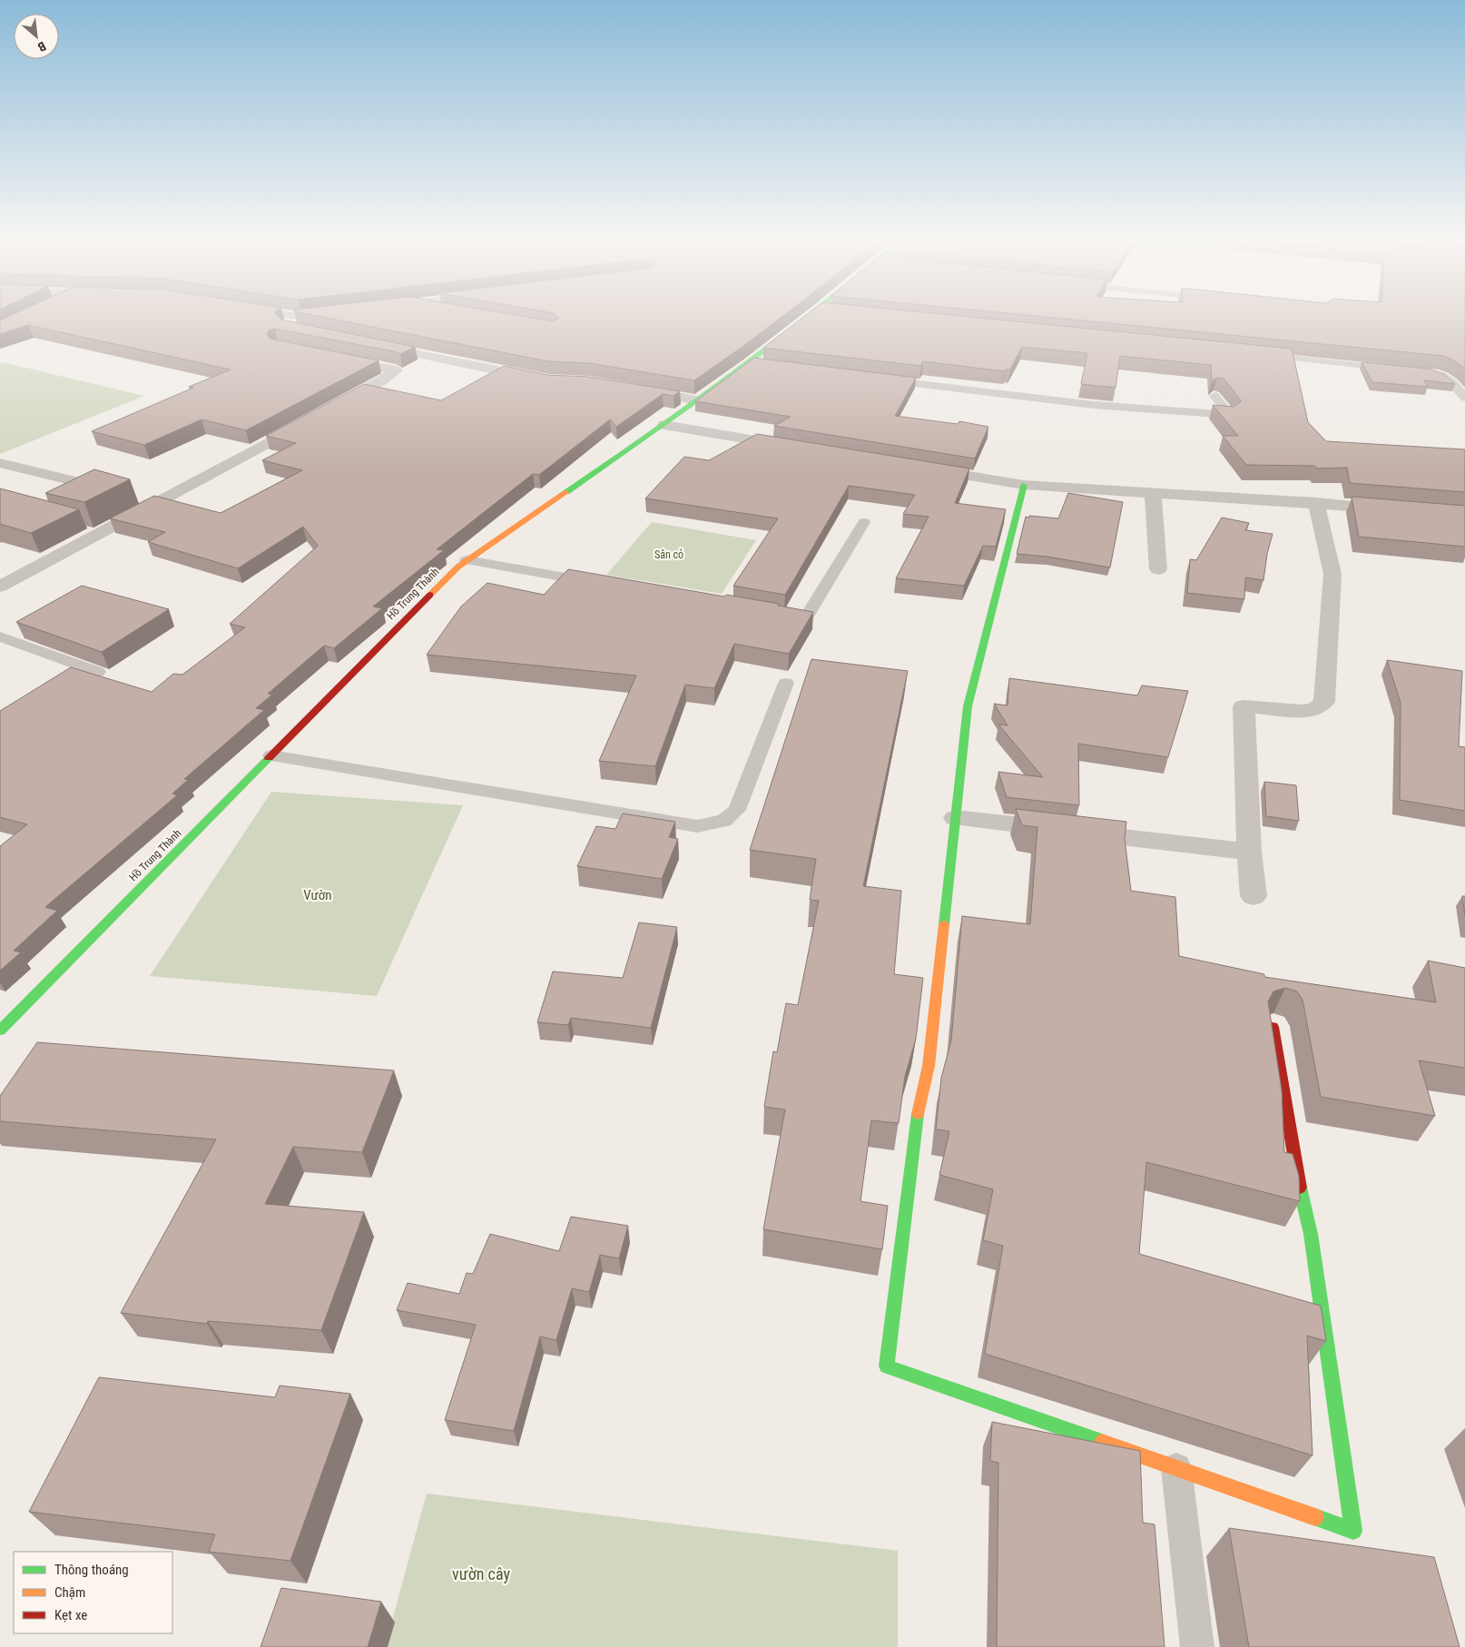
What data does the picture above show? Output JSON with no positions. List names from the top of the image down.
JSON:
{
  "streets": {
    "street": ["Hồ Trung Thành"]
  },
  "parks": ["Sân cỏ", "Vườn", "vườn cây"],
  "legend": ["Thông thoáng", "Chậm", "Kẹt xe"],
  "north": "bottom right"
}
